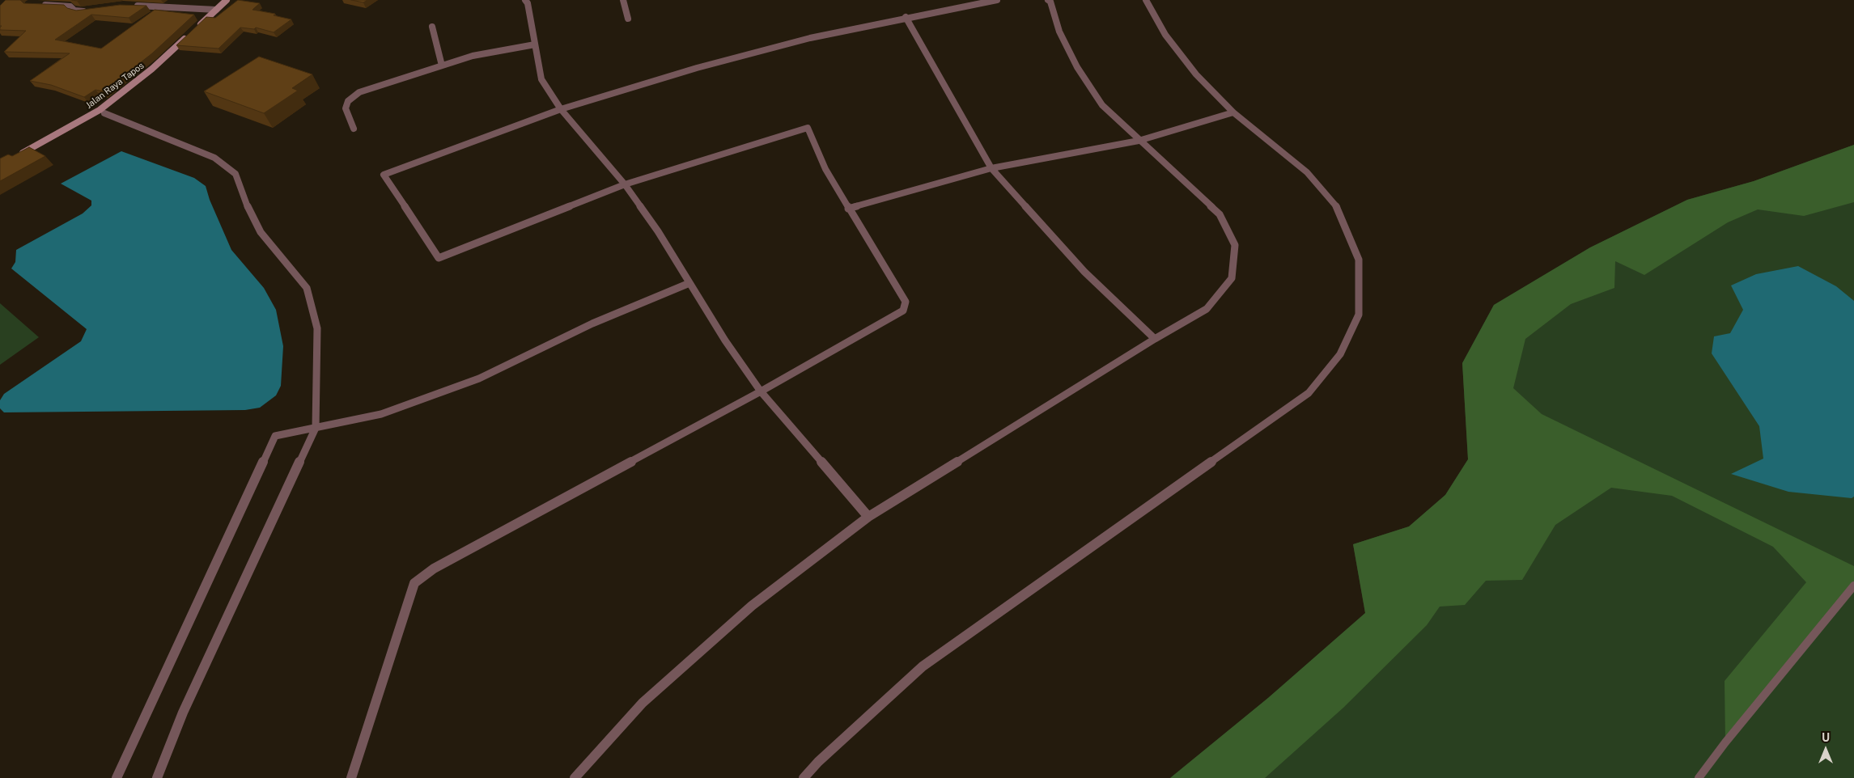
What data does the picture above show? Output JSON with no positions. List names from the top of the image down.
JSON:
{
  "streets": {
    "main road": ["Jalan Raya Tapos"]
  },
  "north": "top"
}
